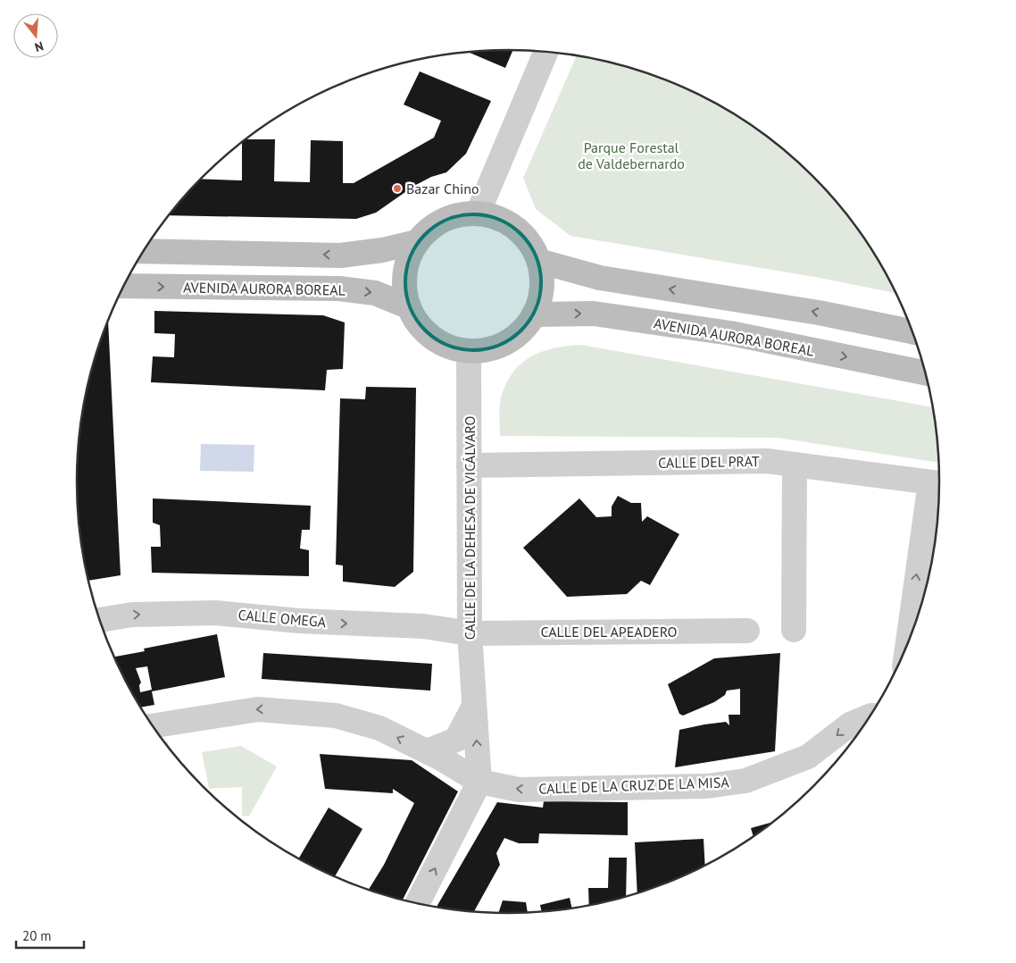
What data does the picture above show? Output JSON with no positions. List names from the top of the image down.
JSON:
{
  "streets": {
    "main road": ["AVENIDA AURORA BOREAL"],
    "street": [
      "CALLE DEL PRAT",
      "CALLE DE LA DEHESA DE VICÁLVARO",
      "CALLE OMEGA",
      "CALLE DEL APEADERO",
      "CALLE DE LA CRUZ DE LA MISA"
    ]
  },
  "crossings": [
    ["AVENIDA AURORA BOREAL", "CALLE DE LA DEHESA DE VICÁLVARO"],
    ["CALLE DEL PRAT", "CALLE DE LA DEHESA DE VICÁLVARO"],
    ["CALLE DE LA DEHESA DE VICÁLVARO", "CALLE OMEGA"],
    ["CALLE DE LA DEHESA DE VICÁLVARO", "CALLE DEL APEADERO"],
    ["CALLE DE LA DEHESA DE VICÁLVARO", "CALLE DE LA CRUZ DE LA MISA"],
    ["CALLE OMEGA", "CALLE DEL APEADERO"]
  ],
  "one_way": ["CALLE OMEGA", "CALLE DE LA CRUZ DE LA MISA"],
  "parks": ["Parque Forestal de Valdebernardo"],
  "places": ["Bazar Chino"],
  "scale_bar": "20 m",
  "north": "bottom"
}
